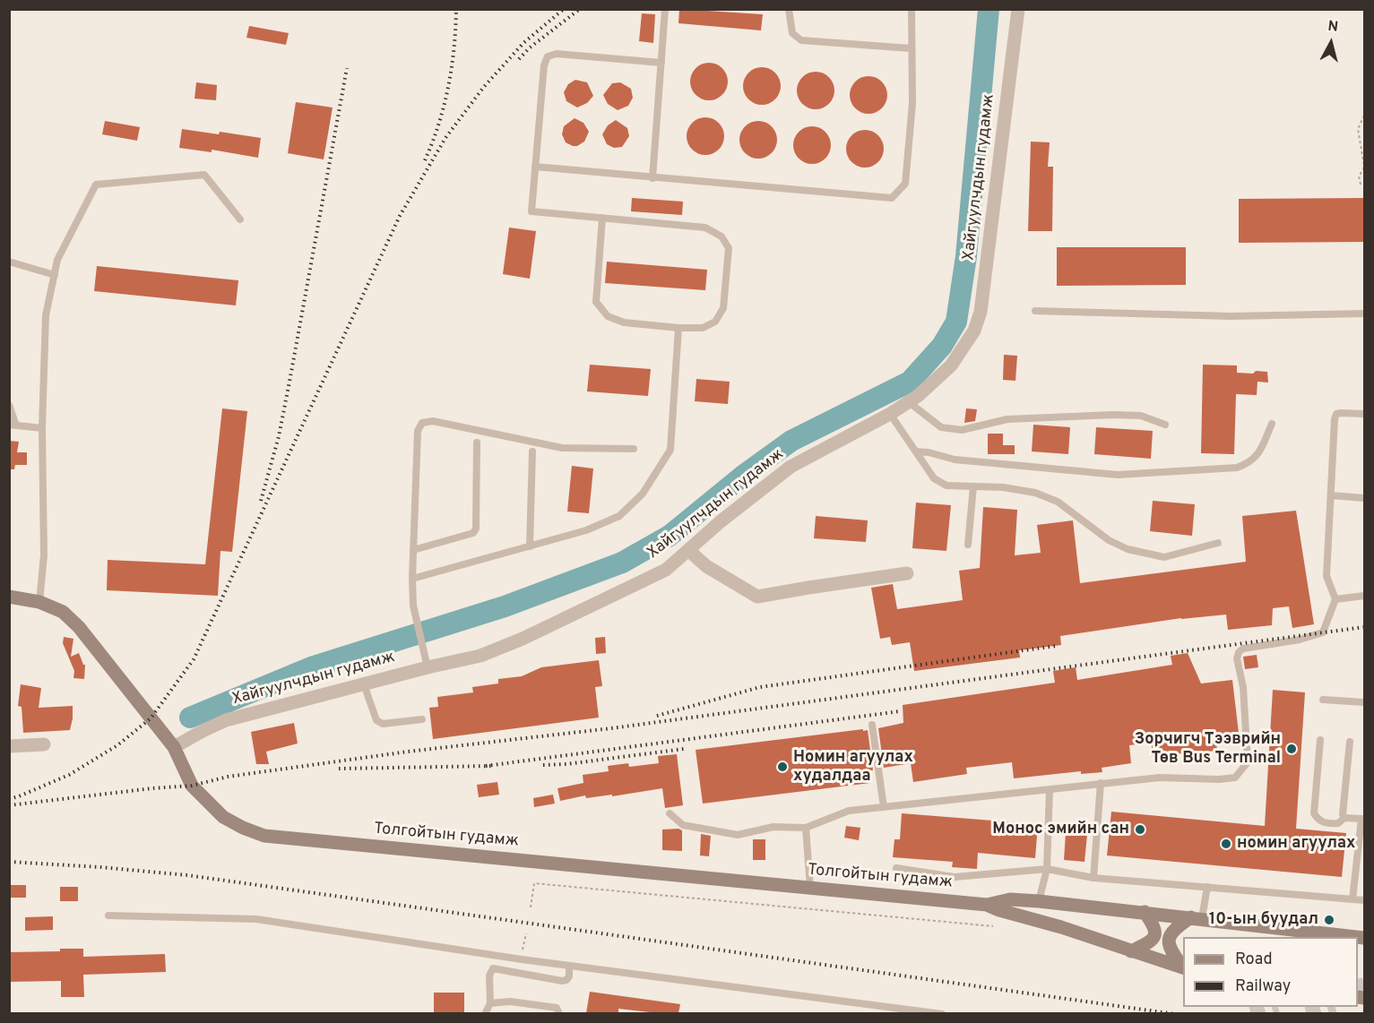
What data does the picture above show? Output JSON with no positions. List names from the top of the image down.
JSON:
{
  "streets": {
    "main road": ["Толгойтын гудамж"],
    "street": ["Хайгуулчдын гудамж"]
  },
  "crossings": [
    ["Хайгуулчдын гудамж", "Толгойтын гудамж"]
  ],
  "places": [
    "Зорчигч Тээврийн Төв Bus Terminal",
    "Номин агуулах худалдаа",
    "Монос эмийн сан",
    "номин агуулах",
    "10-ын буудал"
  ],
  "legend": ["Road", "Railway"],
  "north": "top"
}
